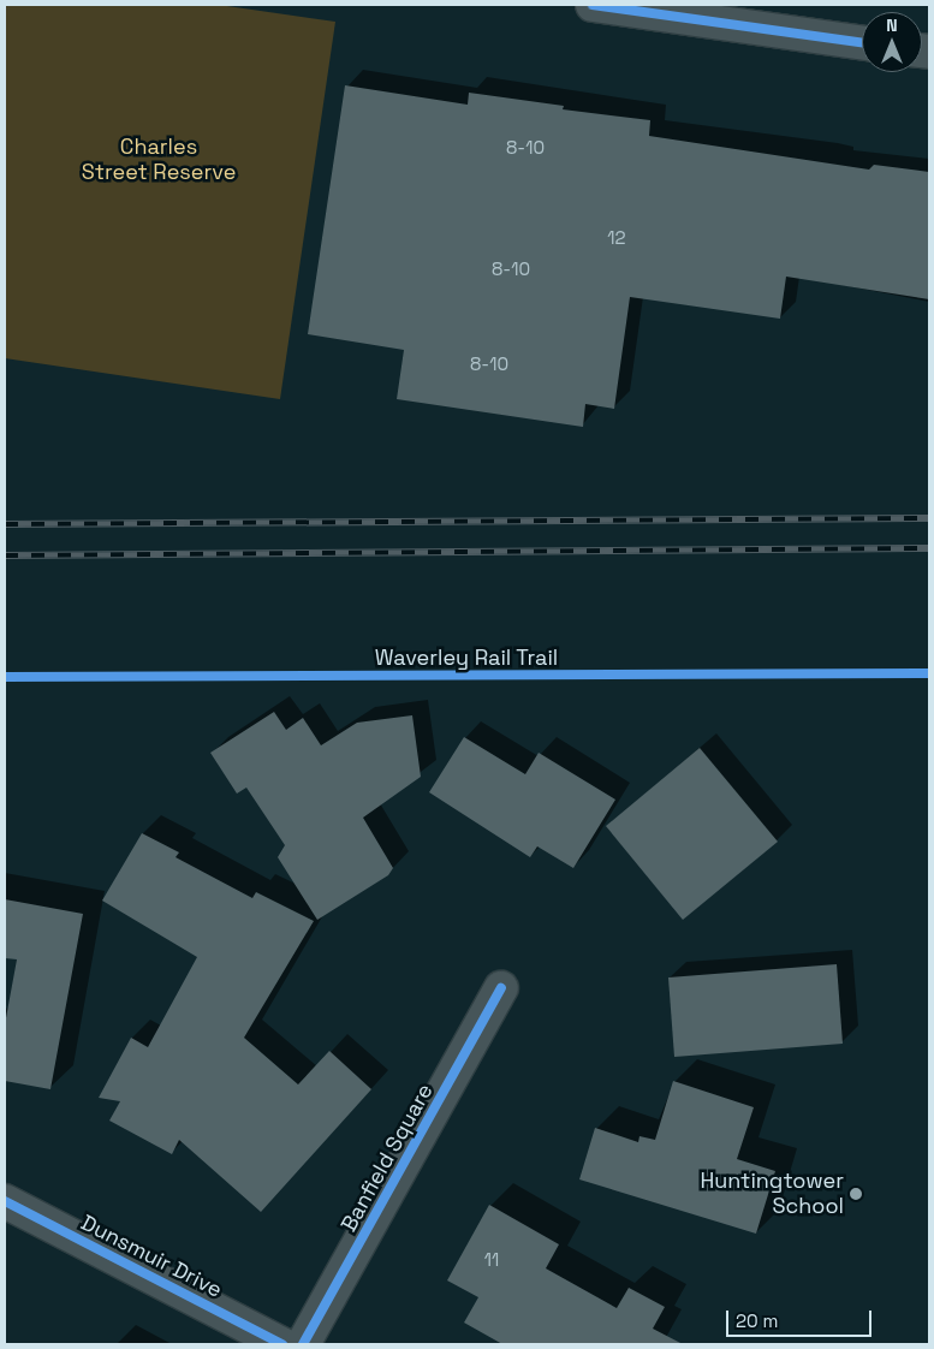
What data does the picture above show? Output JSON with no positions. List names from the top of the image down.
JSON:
{
  "streets": {
    "street": ["Banfield Square", "Dunsmuir Drive"],
    "cycle path": ["Waverley Rail Trail"]
  },
  "parks": ["Charles Street Reserve"],
  "places": ["Huntingtower School"],
  "house_numbers": [
    "8-10",
    "12",
    "8-10",
    "8-10",
    "11"
  ],
  "scale_bar": "20 m",
  "north": "top"
}
